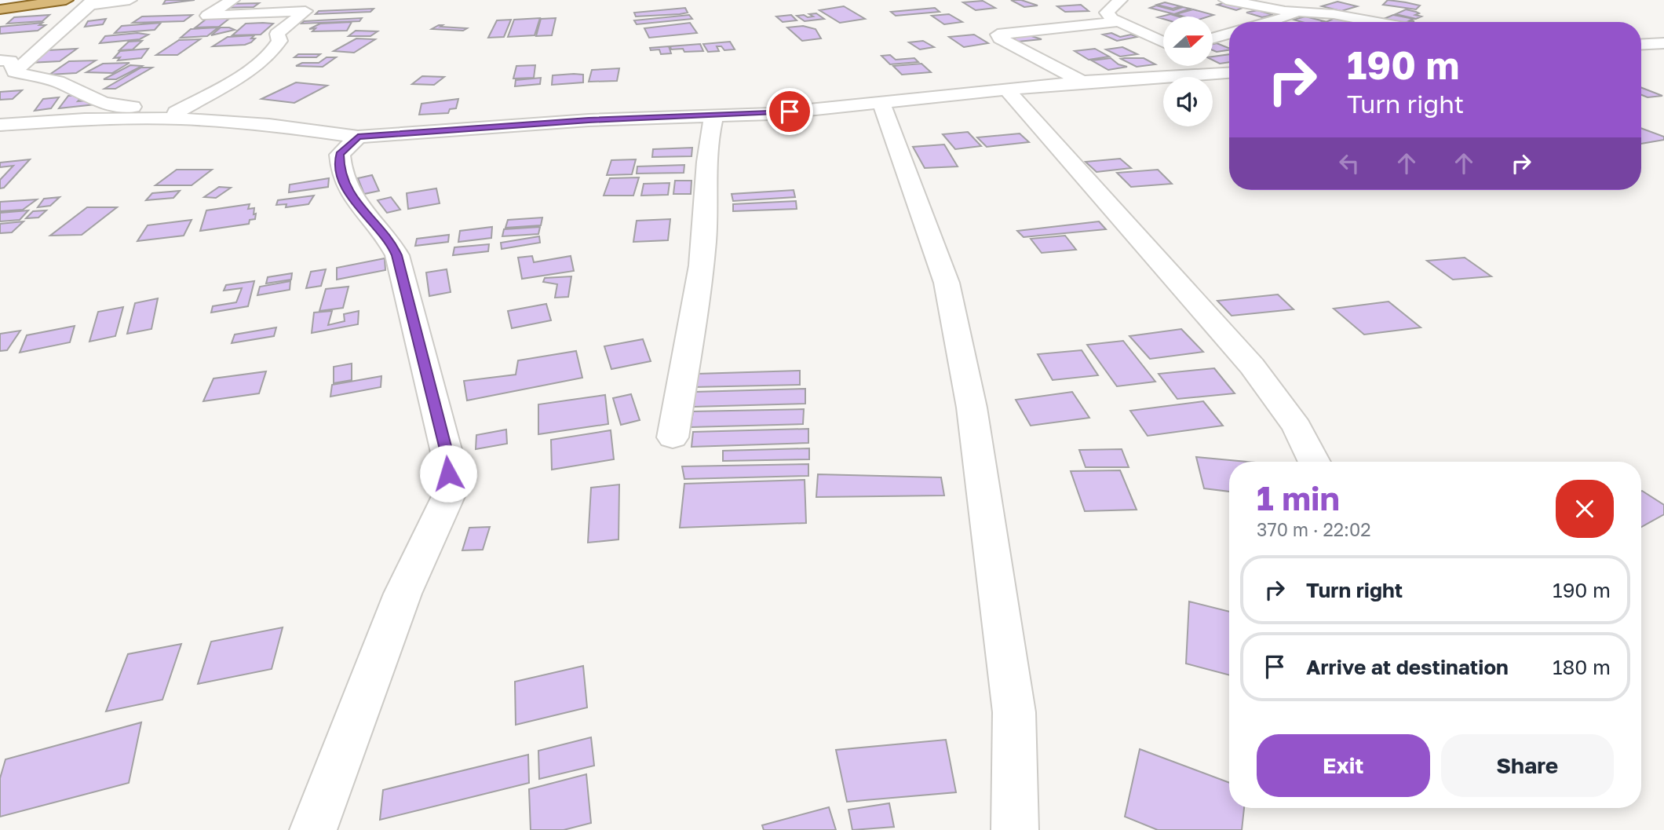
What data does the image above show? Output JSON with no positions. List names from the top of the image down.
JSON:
{
  "north": "right",
  "page": {
    "turn": ["190 m", "Turn right"],
    "heading": ["1 min", "370 m · 22:02"],
    "list": [
      {
        "name": "Turn right",
        "value": "190 m"
      },
      {
        "name": "Arrive at destination",
        "value": "180 m"
      }
    ],
    "buttons": ["Exit", "Share"]
  }
}
